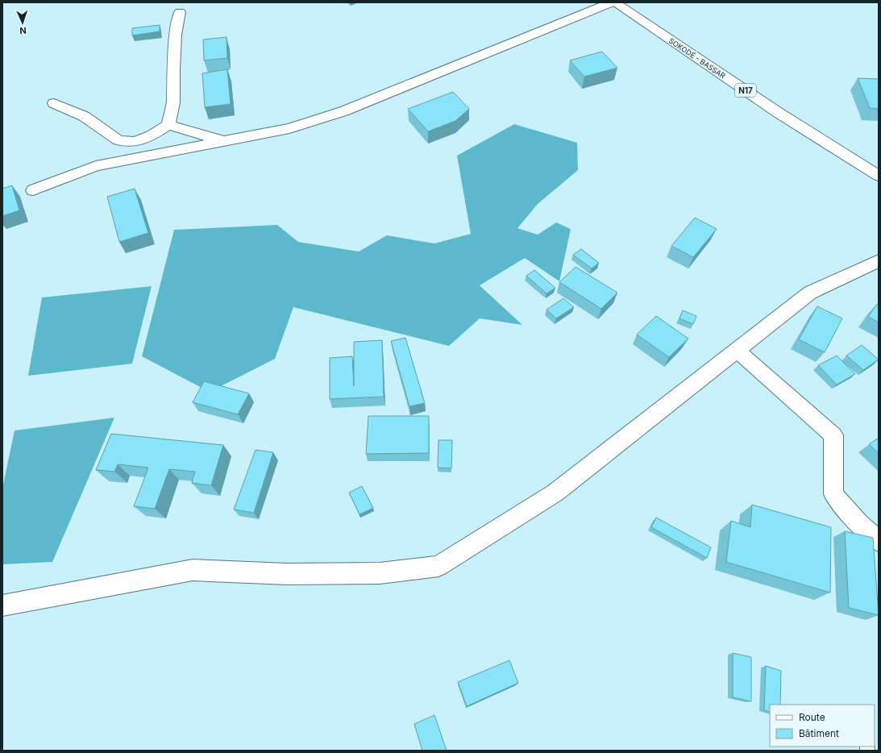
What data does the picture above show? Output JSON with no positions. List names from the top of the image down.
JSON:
{
  "streets": {
    "street": ["SOKODÉ - BASSAR", "N17"]
  },
  "legend": ["Route", "Bâtiment"],
  "north": "bottom"
}
